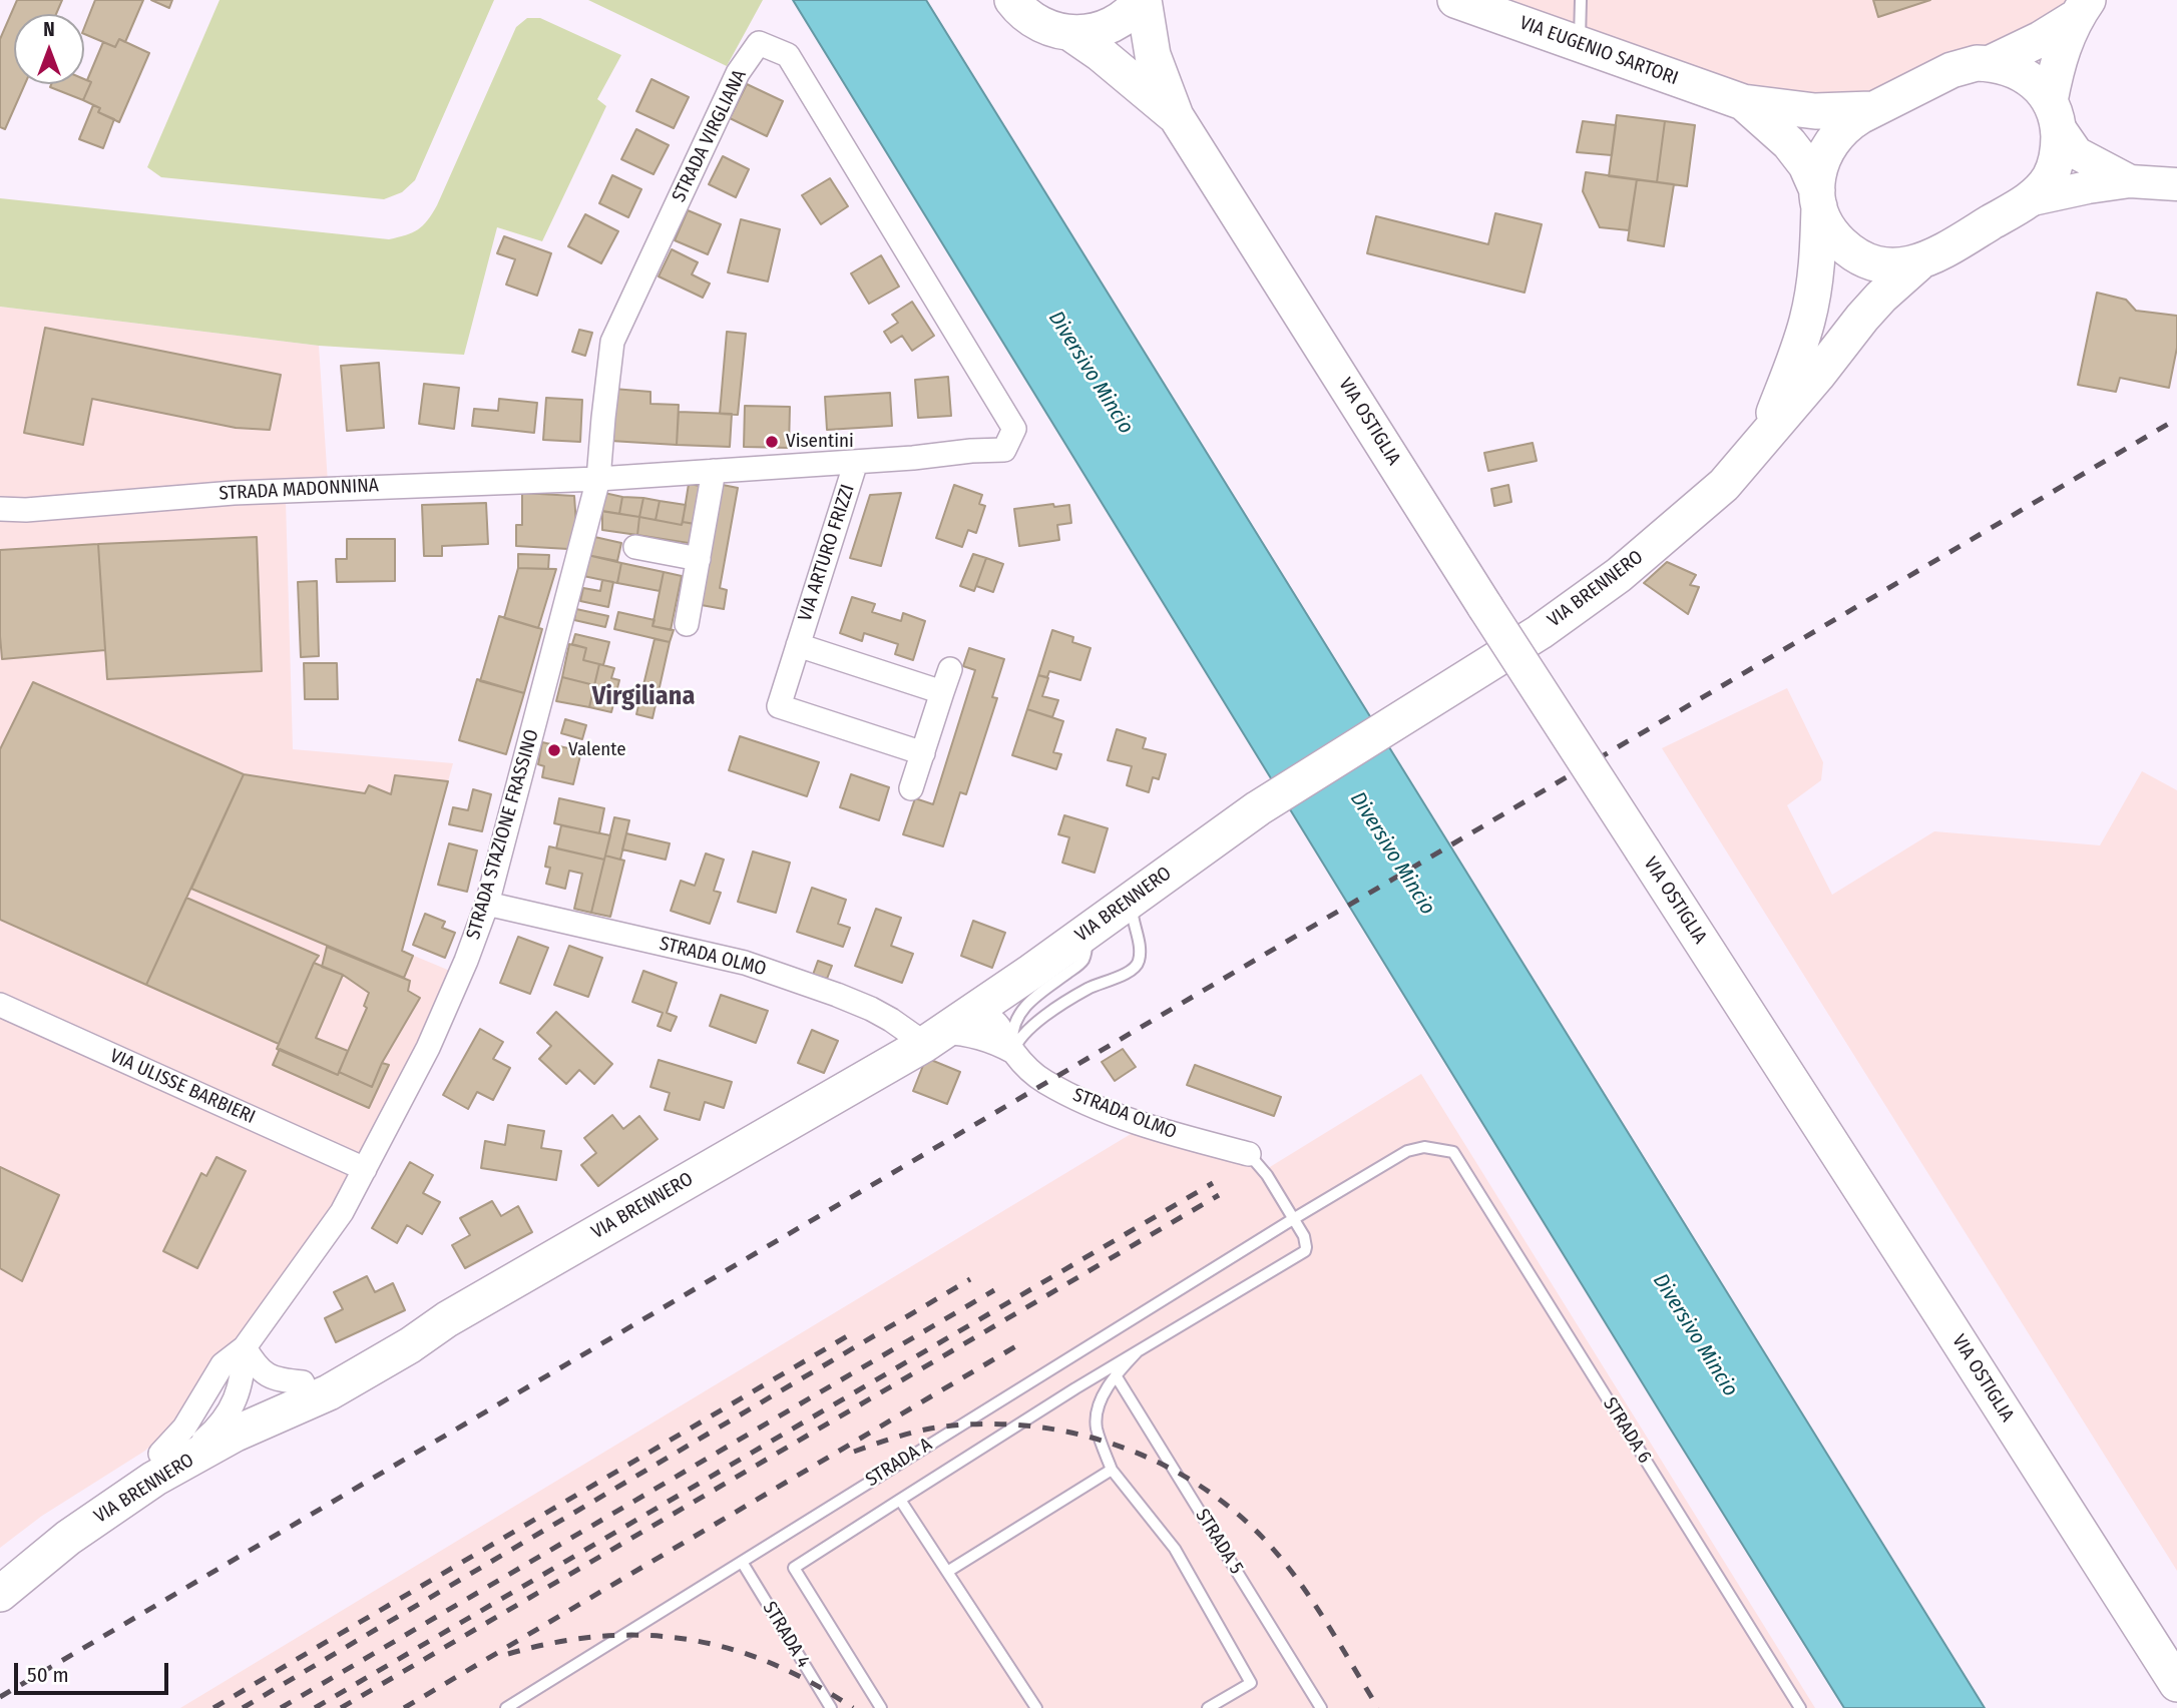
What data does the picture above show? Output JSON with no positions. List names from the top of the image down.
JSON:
{
  "streets": {
    "main road": ["VIA EUGENIO SARTORI", "VIA OSTIGLIA", "VIA BRENNERO"],
    "street": [
      "STRADA VIRGLIANA",
      "STRADA MADONNINA",
      "VIA ARTURO FRIZZI",
      "STRADA STAZIONE FRASSINO",
      "STRADA OLMO",
      "VIA ULISSE BARBIERI"
    ],
    "lane": [
      "STRADA 6",
      "STRADA A",
      "STRADA 5",
      "STRADA 4"
    ]
  },
  "crossings": [
    ["VIA EUGENIO SARTORI", "VIA BRENNERO"],
    ["STRADA VIRGLIANA", "STRADA MADONNINA"],
    ["STRADA VIRGLIANA", "STRADA STAZIONE FRASSINO"],
    ["STRADA MADONNINA", "VIA ARTURO FRIZZI"],
    ["STRADA MADONNINA", "STRADA STAZIONE FRASSINO"],
    ["VIA BRENNERO", "STRADA STAZIONE FRASSINO"],
    ["VIA BRENNERO", "STRADA OLMO"],
    ["STRADA STAZIONE FRASSINO", "STRADA OLMO"],
    ["STRADA STAZIONE FRASSINO", "VIA ULISSE BARBIERI"],
    ["STRADA 6", "STRADA A"],
    ["STRADA A", "STRADA 4"]
  ],
  "districts": ["Virgiliana"],
  "water": ["Diversivo Mincio"],
  "places": ["Visentini", "Valente"],
  "scale_bar": "50 m",
  "north": "top"
}
